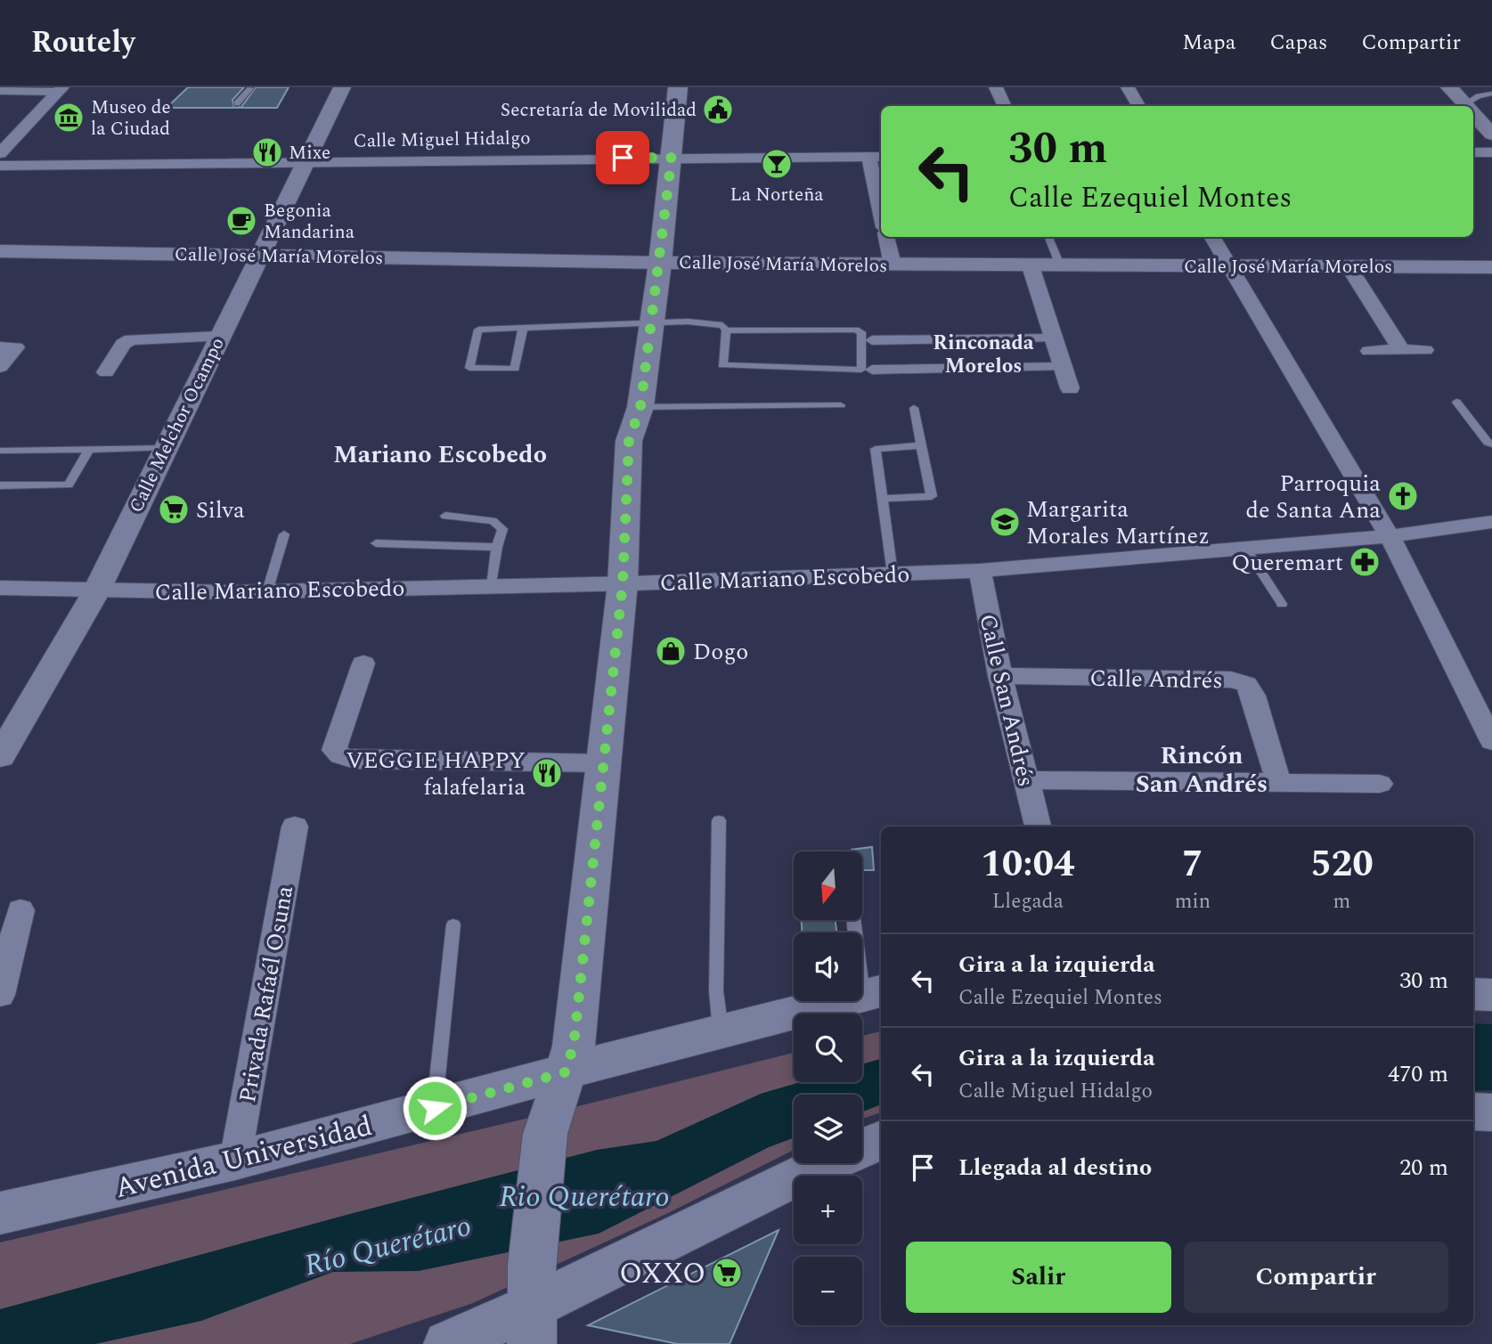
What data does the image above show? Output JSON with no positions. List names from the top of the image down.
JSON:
{
  "streets": {
    "main road": ["Avenida Universidad"],
    "street": [
      "Calle Miguel Hidalgo",
      "Calle José María Morelos",
      "Calle Melchor Ocampo",
      "Calle Mariano Escobedo",
      "Calle Andrés",
      "Calle San Andrés",
      "Privada Rafaél Osuna"
    ]
  },
  "crossings": [
    ["Calle Miguel Hidalgo", "Calle Melchor Ocampo"],
    ["Calle José María Morelos", "Calle Melchor Ocampo"],
    ["Calle Melchor Ocampo", "Calle Mariano Escobedo"],
    ["Calle Mariano Escobedo", "Calle San Andrés"],
    ["Calle Andrés", "Calle San Andrés"],
    ["Privada Rafaél Osuna", "Avenida Universidad"]
  ],
  "districts": ["Rinconada Morelos", "Mariano Escobedo", "Rincón San Andrés"],
  "water": ["Rio Querétaro", "Río Querétaro"],
  "places": {
    "public building": ["Secretaría de Movilidad"],
    "museum": ["Museo de la Ciudad"],
    "restaurant": ["Mixe", "VEGGIE HAPPY falafelaria"],
    "bar": ["La Norteña"],
    "cafe": ["Begonia Mandarina"],
    "church": ["Parroquia de Santa Ana"],
    "supermarket": ["Silva", "OXXO"],
    "school or university": ["Margarita Morales Martínez"],
    "pharmacy": ["Queremart"],
    "shop": ["Dogo"]
  },
  "north": "bottom",
  "page": {
    "header": "Routely",
    "nav": ["Mapa", "Capas", "Compartir"],
    "turn": ["30 m", "Calle Ezequiel Montes"],
    "eta": [
      "10:04",
      "Llegada",
      "7",
      "min",
      "520",
      "m"
    ],
    "map_buttons": ["+", "−"],
    "list": [
      {
        "name": "Gira a la izquierda",
        "note": "Calle Ezequiel Montes",
        "value": "30 m"
      },
      {
        "name": "Gira a la izquierda",
        "note": "Calle Miguel Hidalgo",
        "value": "470 m"
      },
      {
        "name": "Llegada al destino",
        "value": "20 m"
      }
    ],
    "buttons": ["Salir", "Compartir"]
  }
}
